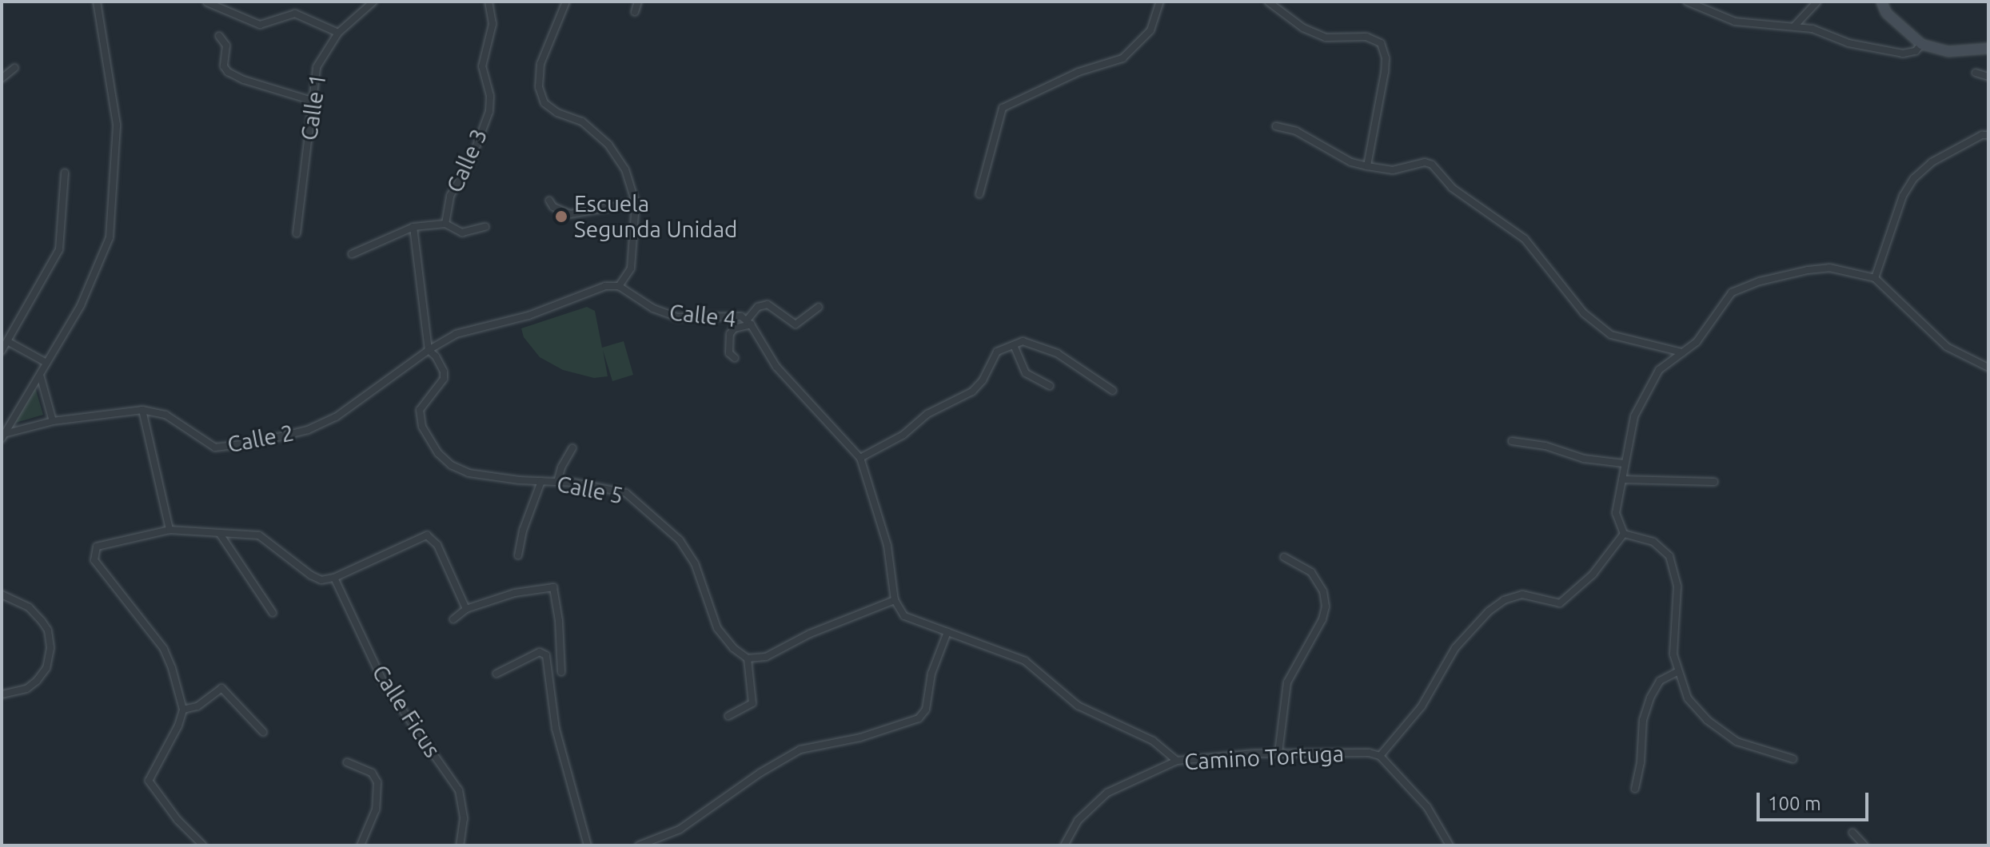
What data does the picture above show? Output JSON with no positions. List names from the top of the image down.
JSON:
{
  "streets": {
    "street": [
      "Calle 1",
      "Calle 3",
      "Calle 4",
      "Calle 2",
      "Calle 5",
      "Calle Ficus",
      "Camino Tortuga"
    ]
  },
  "crossings": [
    ["Calle 3", "Calle 5"],
    ["Calle 2", "Calle 5"]
  ],
  "places": ["Escuela Segunda Unidad"],
  "scale_bar": "100 m"
}
